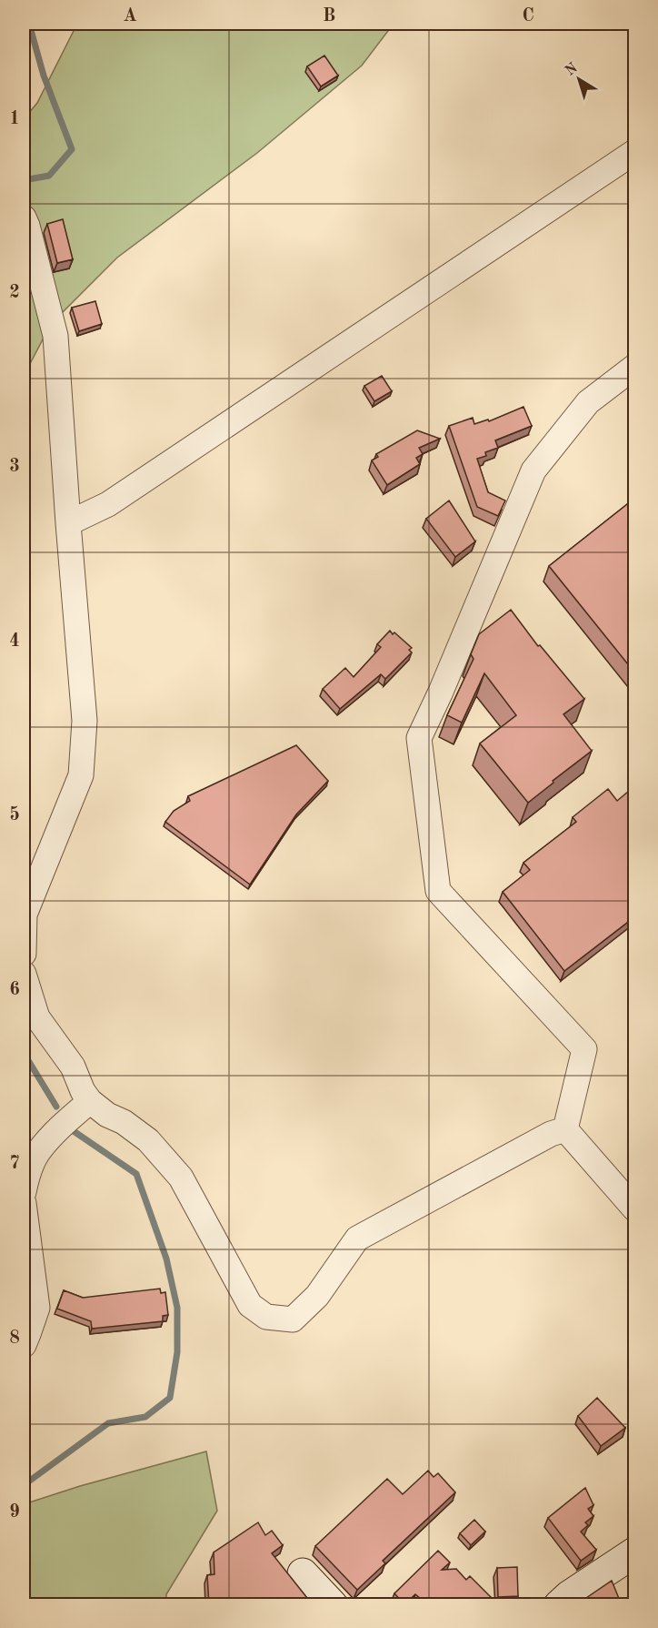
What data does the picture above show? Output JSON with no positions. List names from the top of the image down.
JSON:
{
  "north": "top left",
  "grid": {
    "columns": ["A", "B", "C"],
    "rows": [
      "1",
      "2",
      "3",
      "4",
      "5",
      "6",
      "7",
      "8",
      "9"
    ]
  }
}
